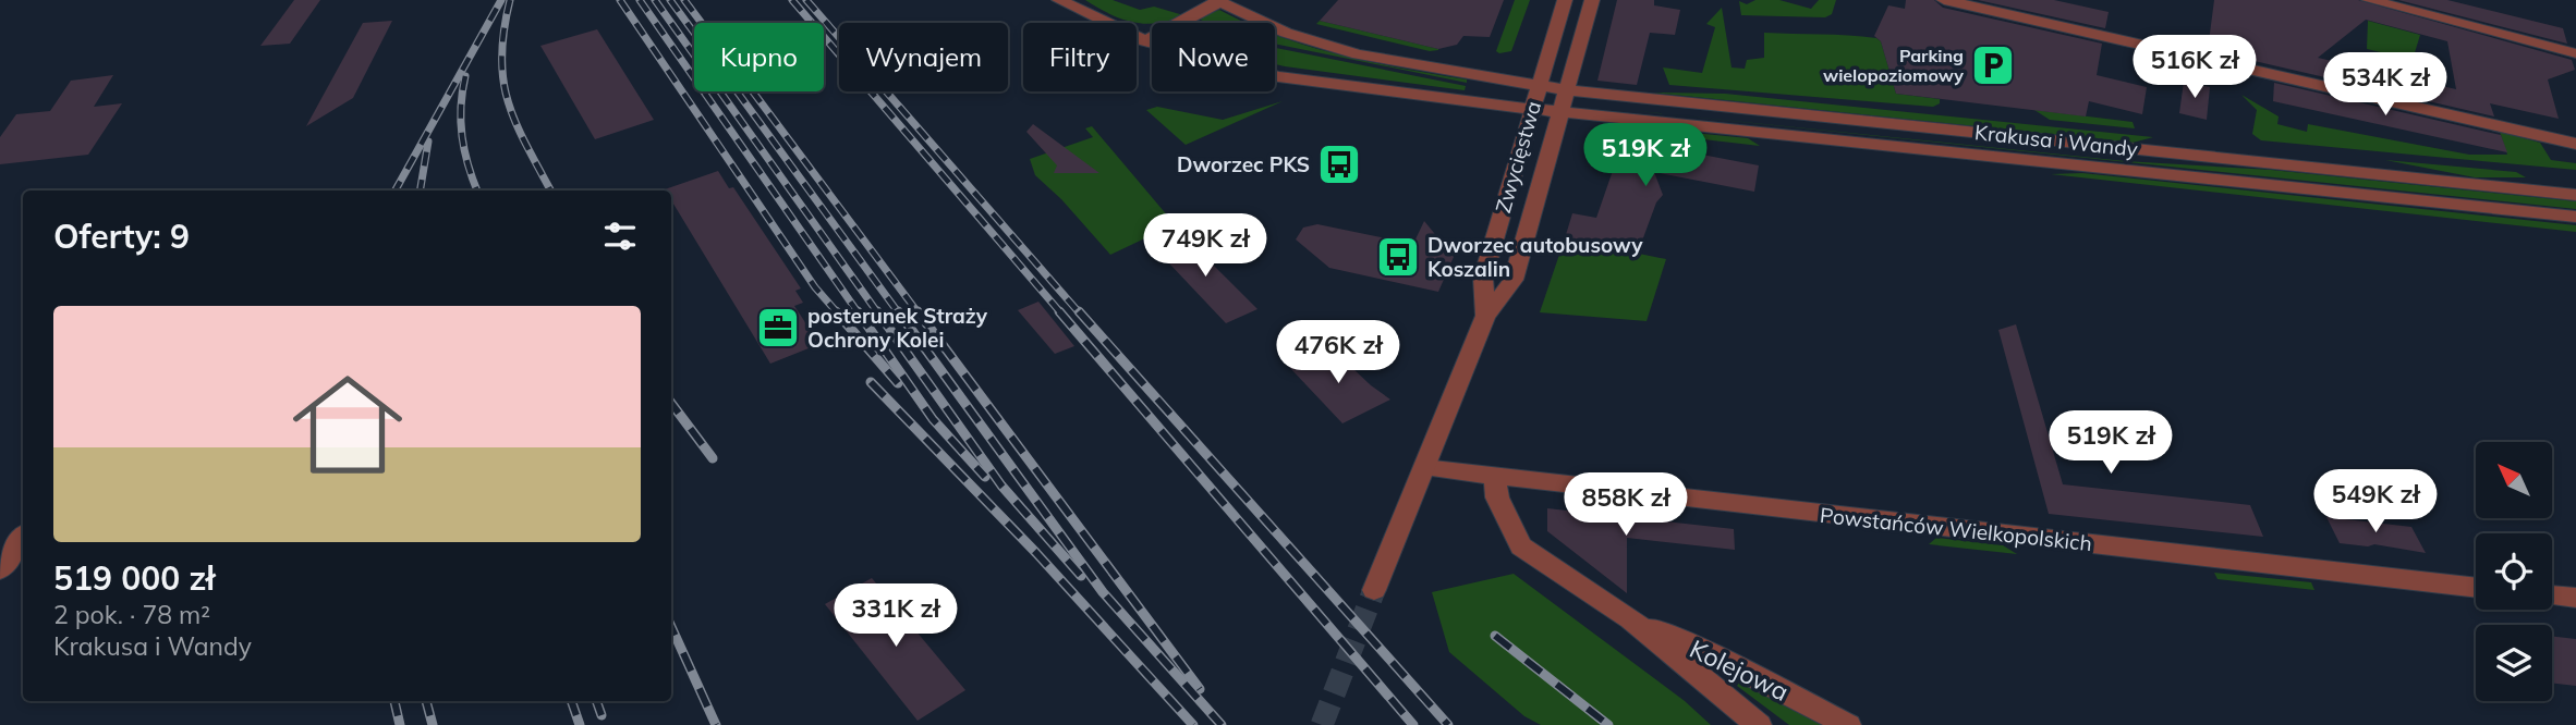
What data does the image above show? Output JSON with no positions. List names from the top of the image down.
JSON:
{
  "streets": {
    "street": [
      "Krakusa i Wandy",
      "Zwycięstwa",
      "Powstańców Wielkopolskich",
      "Kolejowa"
    ]
  },
  "crossings": [
    ["Krakusa i Wandy", "Zwycięstwa"],
    ["Zwycięstwa", "Powstańców Wielkopolskich"],
    ["Powstańców Wielkopolskich", "Kolejowa"]
  ],
  "places": {
    "parking": ["Parking wielopoziomowy"],
    "bus stop": ["Dworzec PKS", "Dworzec autobusowy Koszalin"],
    "office": ["posterunek Straży Ochrony Kolei"]
  },
  "north": "top left",
  "page": {
    "chip": [
      "Kupno",
      "Wynajem",
      "Filtry",
      "Nowe"
    ],
    "price": [
      "516K zł",
      "534K zł",
      "519K zł",
      "749K zł",
      "476K zł",
      "519K zł",
      "549K zł",
      "858K zł",
      "331K zł"
    ],
    "heading": "Oferty: 9",
    "list": [
      {
        "name": "519 000 zł",
        "note": "2 pok. · 78 m² · Krakusa i Wandy"
      }
    ]
  }
}
